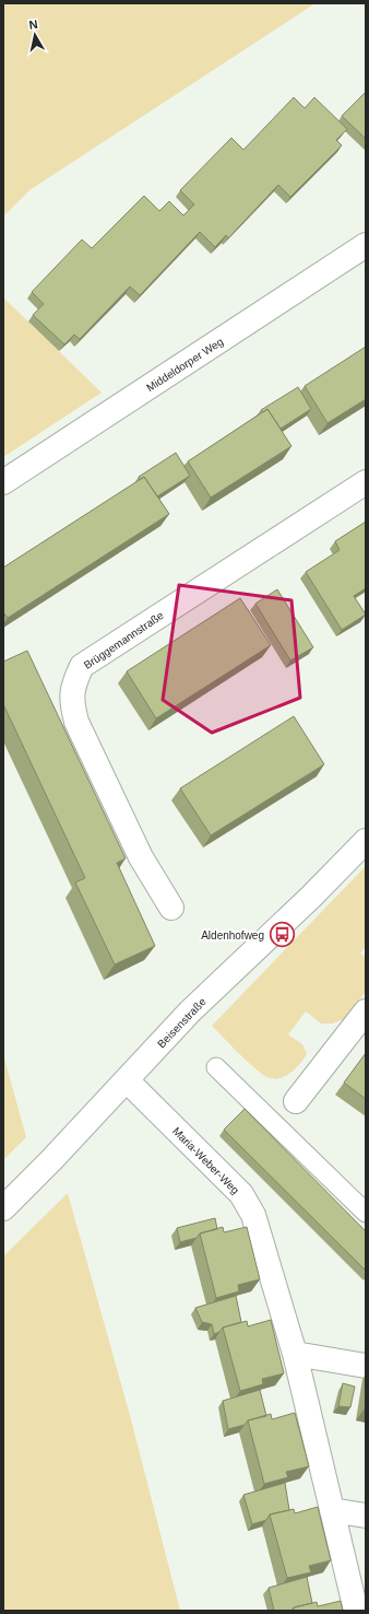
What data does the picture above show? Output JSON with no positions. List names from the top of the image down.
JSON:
{
  "streets": {
    "street": [
      "Middeldorper Weg",
      "Brüggemannstraße",
      "Beisenstraße",
      "Maria-Weber-Weg"
    ]
  },
  "crossings": [
    ["Beisenstraße", "Maria-Weber-Weg"]
  ],
  "places": {
    "bus stop": ["Aldenhofweg"]
  },
  "north": "top"
}
